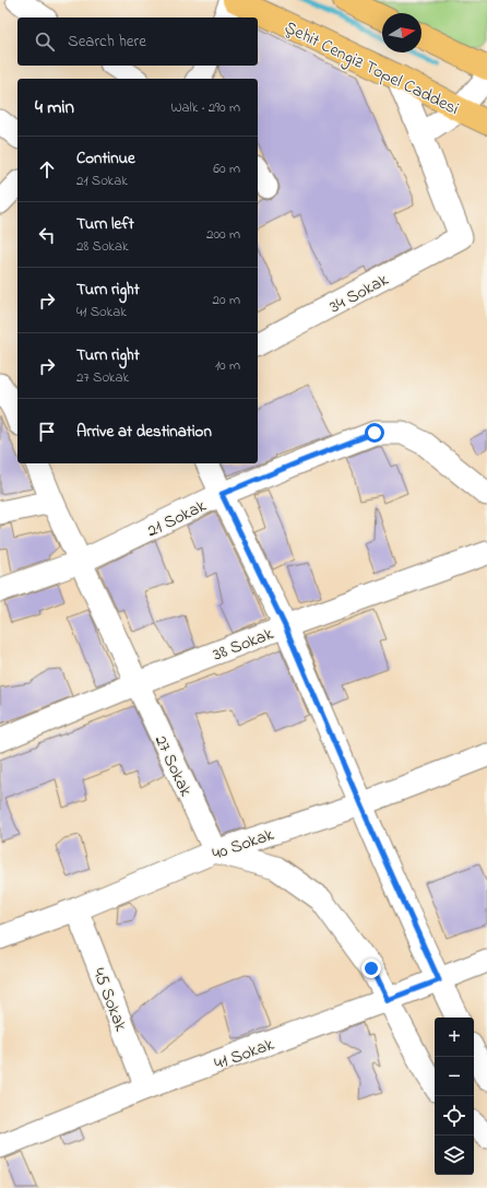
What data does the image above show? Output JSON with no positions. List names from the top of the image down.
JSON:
{
  "streets": {
    "main road": ["Şehit Cengiz Topel Caddesi"],
    "street": [
      "34 Sokak",
      "21 Sokak",
      "38 Sokak",
      "27 Sokak",
      "40 Sokak",
      "45 Sokak",
      "41 Sokak"
    ]
  },
  "crossings": [
    ["21 Sokak", "27 Sokak"],
    ["38 Sokak", "27 Sokak"],
    ["27 Sokak", "40 Sokak"],
    ["40 Sokak", "45 Sokak"],
    ["45 Sokak", "41 Sokak"]
  ],
  "north": "right",
  "page": {
    "search": "Search here",
    "heading": ["4 min", "Walk · 290 m"],
    "list": [
      ["Continue", "21 Sokak", "60 m"],
      ["Turn left", "28 Sokak", "200 m"],
      ["Turn right", "41 Sokak", "20 m"],
      ["Turn right", "27 Sokak", "10 m"],
      "Arrive at destination"
    ],
    "map_buttons": ["+", "−"]
  }
}
